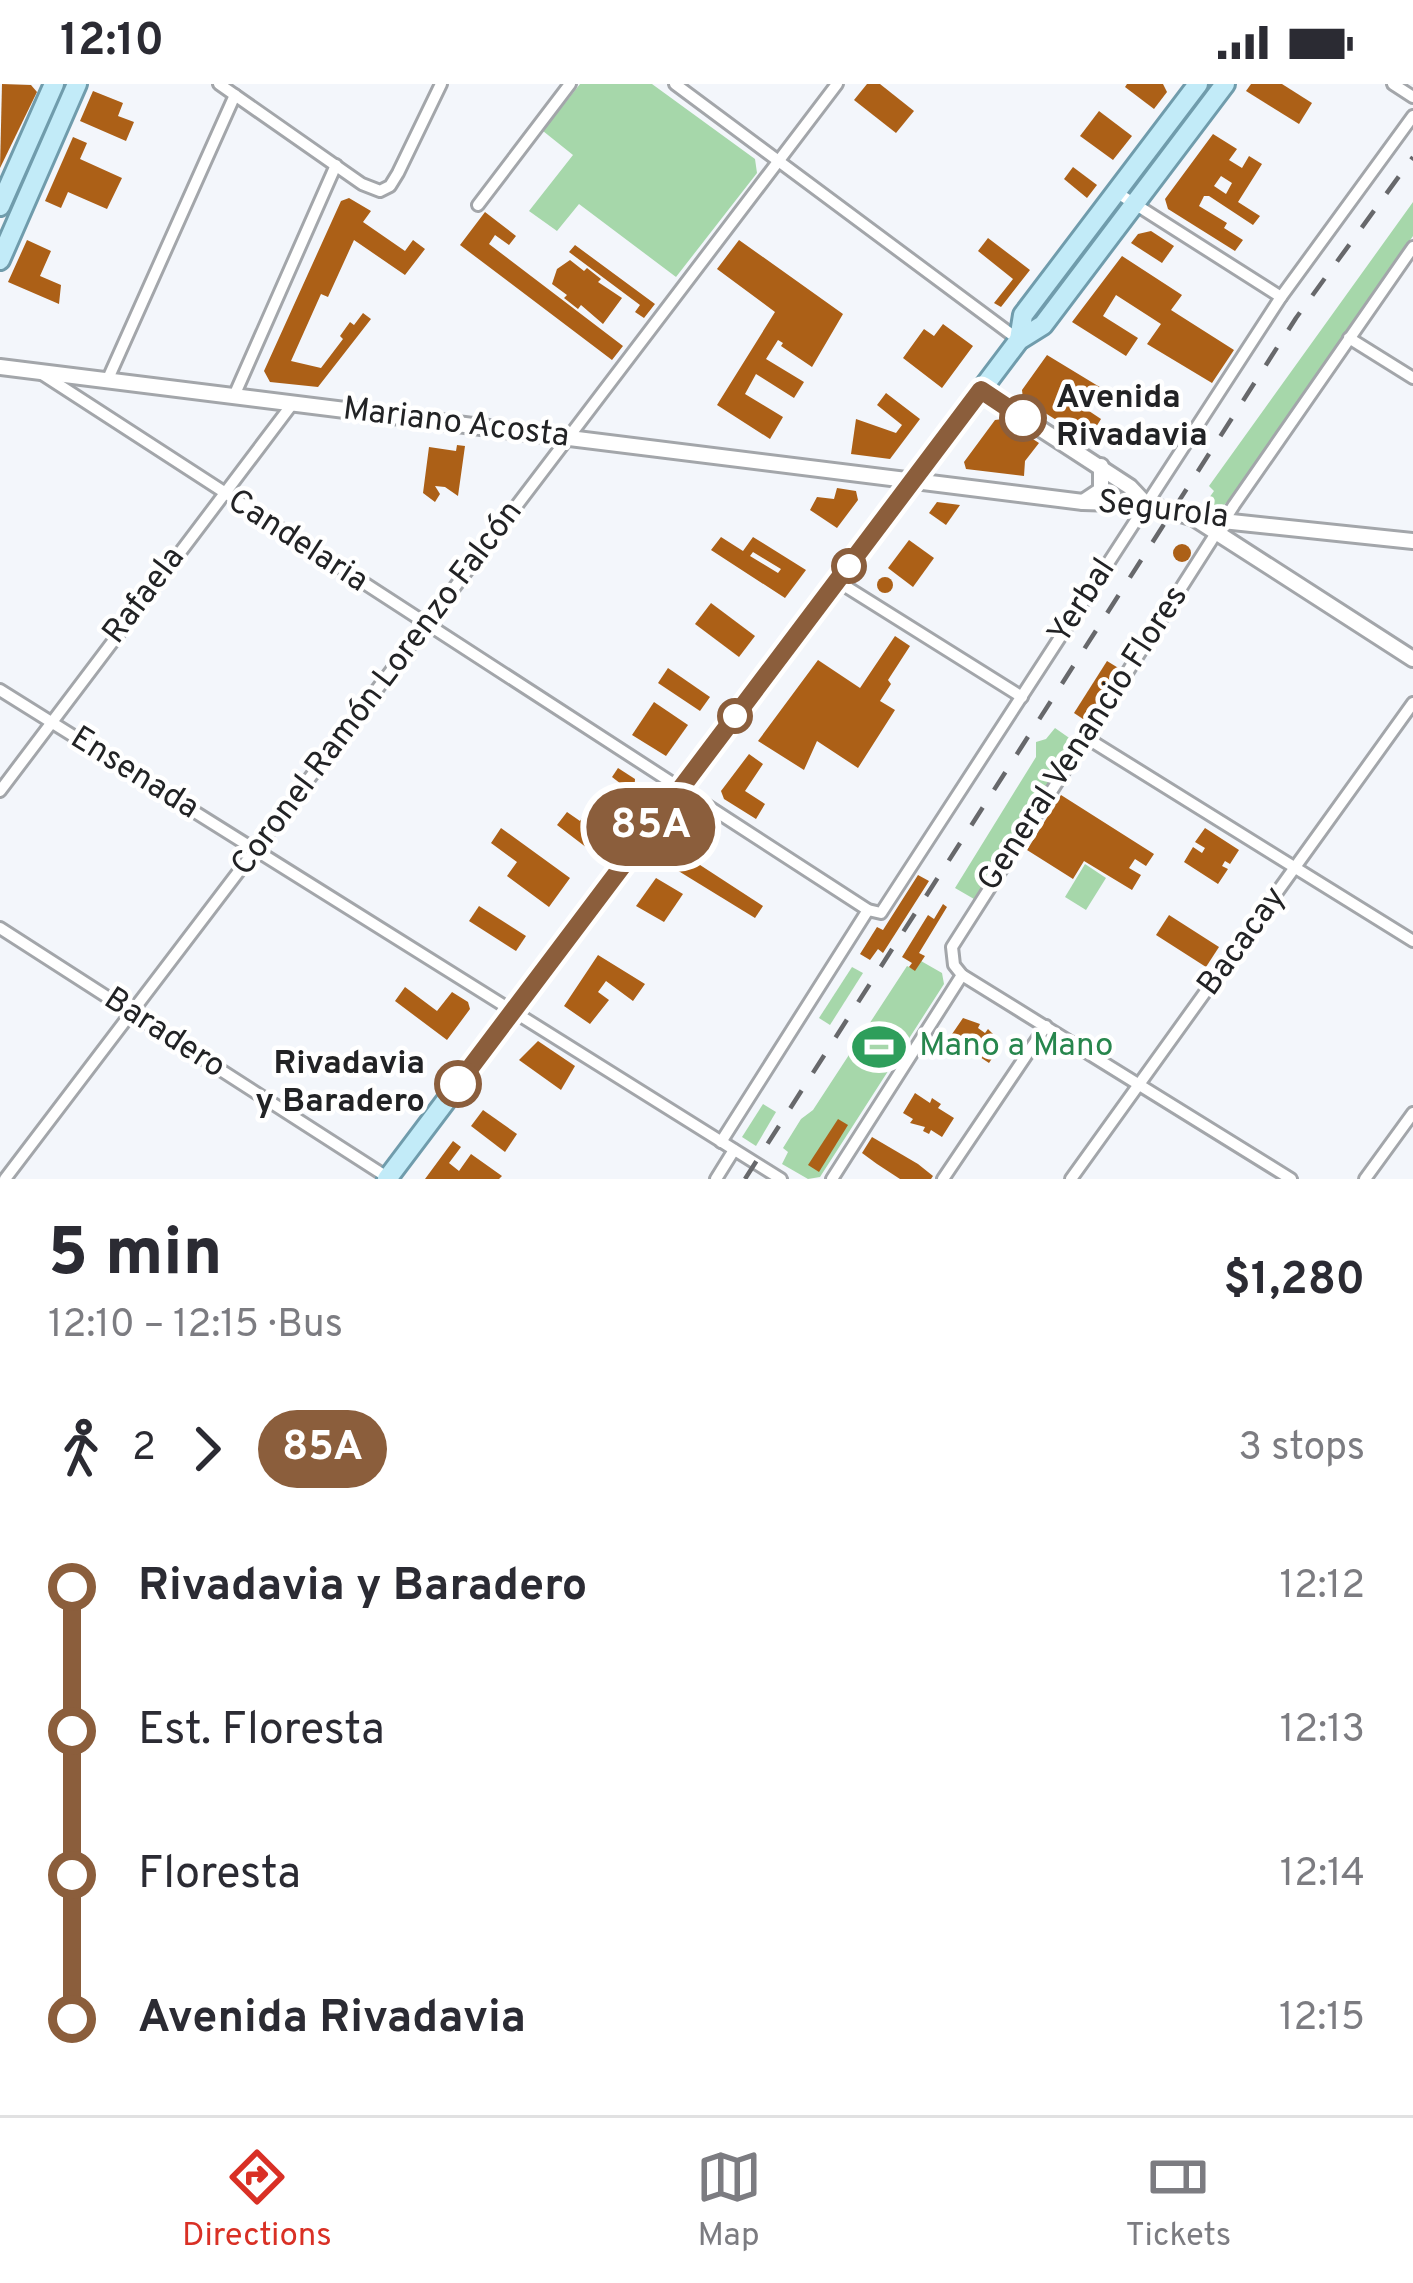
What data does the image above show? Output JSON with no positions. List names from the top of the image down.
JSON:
{
  "streets": {
    "street": [
      "Mariano Acosta",
      "Segurola",
      "Candelaria",
      "Rafaela",
      "Yerbal",
      "Coronel Ramón Lorenzo Falcón",
      "General Venancio Flores",
      "Ensenada",
      "Bacacay",
      "Baradero"
    ]
  },
  "crossings": [
    ["Mariano Acosta", "Segurola"],
    ["Mariano Acosta", "Candelaria"],
    ["Mariano Acosta", "Rafaela"],
    ["Mariano Acosta", "Coronel Ramón Lorenzo Falcón"],
    ["Segurola", "Yerbal"],
    ["Segurola", "General Venancio Flores"],
    ["Candelaria", "Rafaela"],
    ["Candelaria", "Yerbal"],
    ["Candelaria", "Coronel Ramón Lorenzo Falcón"],
    ["Rafaela", "Ensenada"],
    ["Yerbal", "Ensenada"],
    ["Coronel Ramón Lorenzo Falcón", "Ensenada"],
    ["Coronel Ramón Lorenzo Falcón", "Baradero"]
  ],
  "places": {
    "other": ["Avenida Rivadavia", "Rivadavia y Baradero"],
    "sports": ["Mano a Mano"]
  },
  "lines": ["bus line 85A"],
  "page": {
    "status": "12:10",
    "on_map": "85A",
    "heading": ["5 min", "12:10 – 12:15 · Bus", "$1,280"],
    "legs": ["2", "85A", "3 stops"],
    "list": [
      {
        "name": "Rivadavia y Baradero",
        "value": "12:12"
      },
      {
        "name": "Est. Floresta",
        "value": "12:13"
      },
      {
        "name": "Floresta",
        "value": "12:14"
      },
      {
        "name": "Avenida Rivadavia",
        "value": "12:15"
      }
    ],
    "tabs": ["Directions", "Map", "Tickets"]
  }
}
